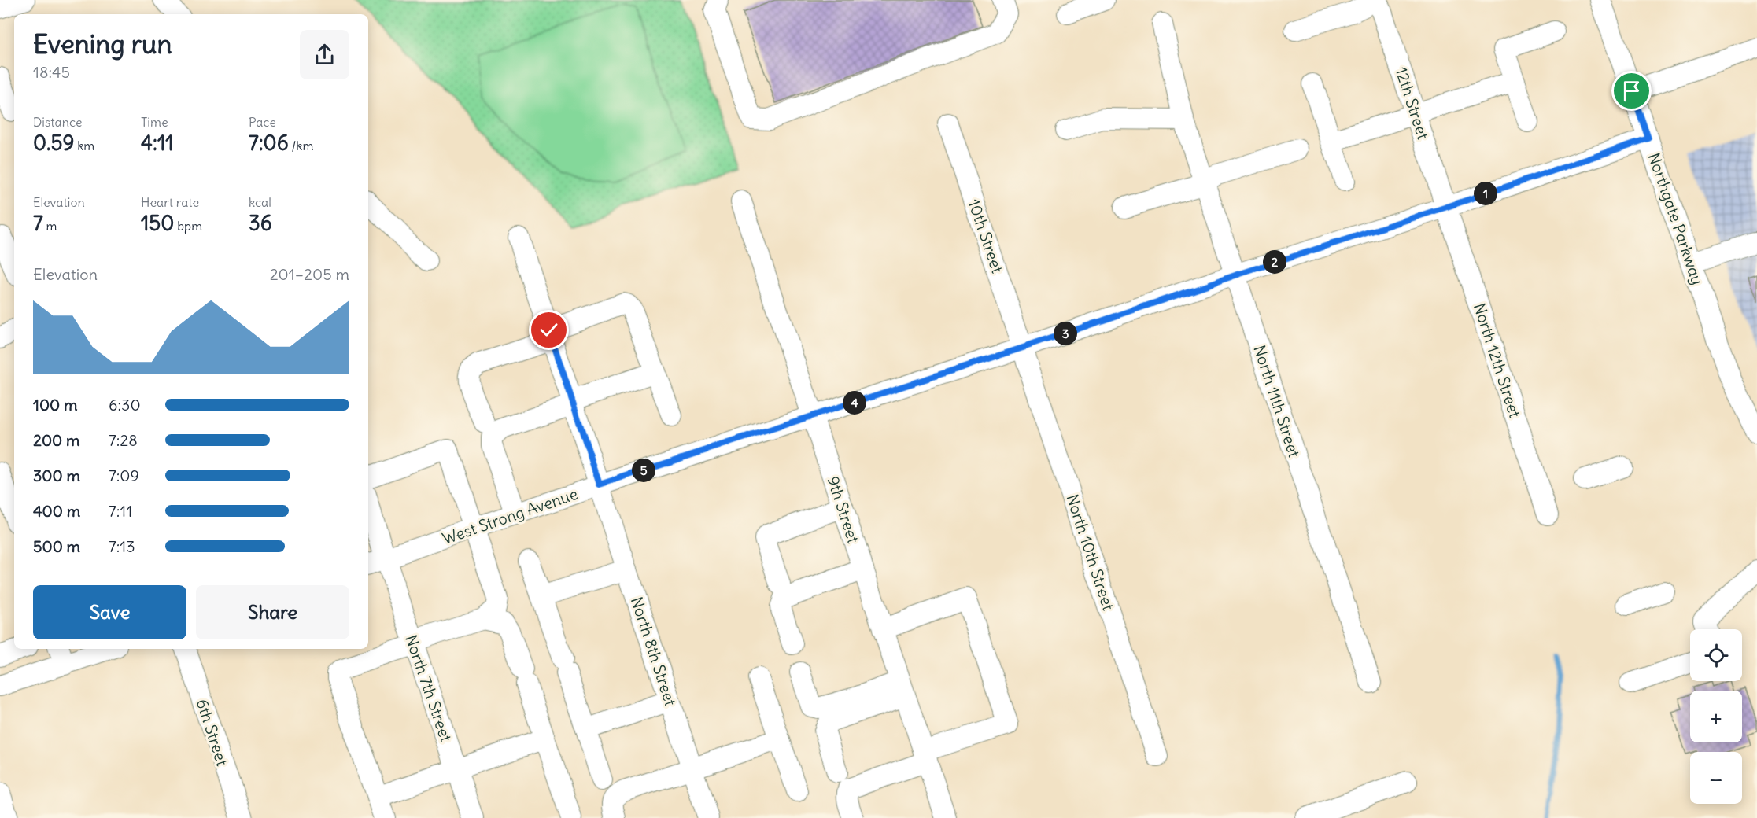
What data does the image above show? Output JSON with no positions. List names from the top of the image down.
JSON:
{
  "streets": {
    "street": [
      "12th Street",
      "Northgate Parkway",
      "10th Street",
      "North 12th Street",
      "North 11th Street",
      "9th Street",
      "West Strong Avenue",
      "North 10th Street",
      "North 8th Street",
      "North 7th Street",
      "6th Street"
    ]
  },
  "crossings": [
    ["12th Street", "North 12th Street"],
    ["12th Street", "West Strong Avenue"],
    ["Northgate Parkway", "West Strong Avenue"],
    ["10th Street", "West Strong Avenue"],
    ["10th Street", "North 10th Street"],
    ["North 12th Street", "West Strong Avenue"],
    ["North 11th Street", "West Strong Avenue"],
    ["9th Street", "West Strong Avenue"],
    ["West Strong Avenue", "North 10th Street"],
    ["West Strong Avenue", "North 8th Street"],
    ["West Strong Avenue", "North 7th Street"]
  ],
  "page": {
    "heading": ["Evening run", "18:45"],
    "stats": [
      ["Distance", "0.59 km"],
      ["Time", "4:11"],
      ["Pace", "7:06 /km"],
      ["Elevation", "7 m"],
      ["Heart rate", "150 bpm"],
      ["kcal", "36"]
    ],
    "pins": [
      "1",
      "2",
      "3",
      "4",
      "5"
    ],
    "chart": ["Elevation", "201–205 m"],
    "list": [
      {
        "name": "100 m",
        "note": "6:30"
      },
      {
        "name": "200 m",
        "note": "7:28"
      },
      {
        "name": "300 m",
        "note": "7:09"
      },
      {
        "name": "400 m",
        "note": "7:11"
      },
      {
        "name": "500 m",
        "note": "7:13"
      }
    ],
    "buttons": ["Save", "Share"],
    "map_buttons": ["+", "−"]
  }
}
